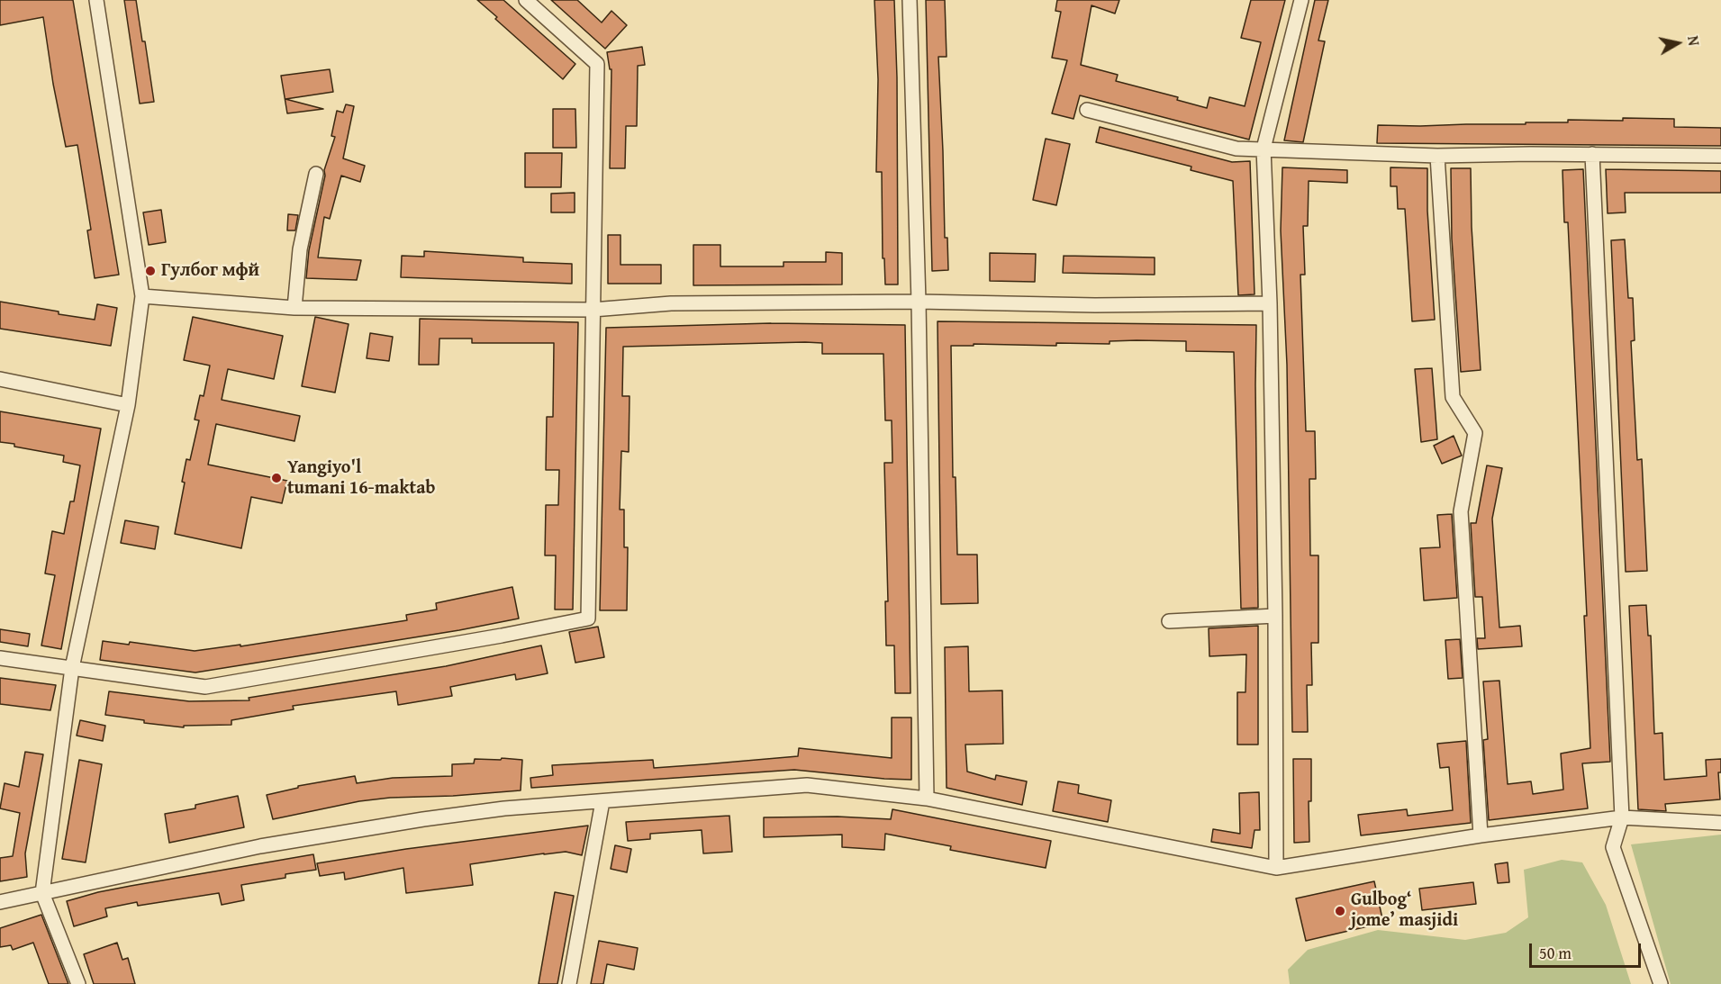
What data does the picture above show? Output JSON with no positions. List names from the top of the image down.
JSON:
{
  "places": ["Гулбог мфй", "Yangiyo'l tumani 16-maktab", "Gulbog‘ jome’ masjidi"],
  "scale_bar": "50 m",
  "north": "right"
}
